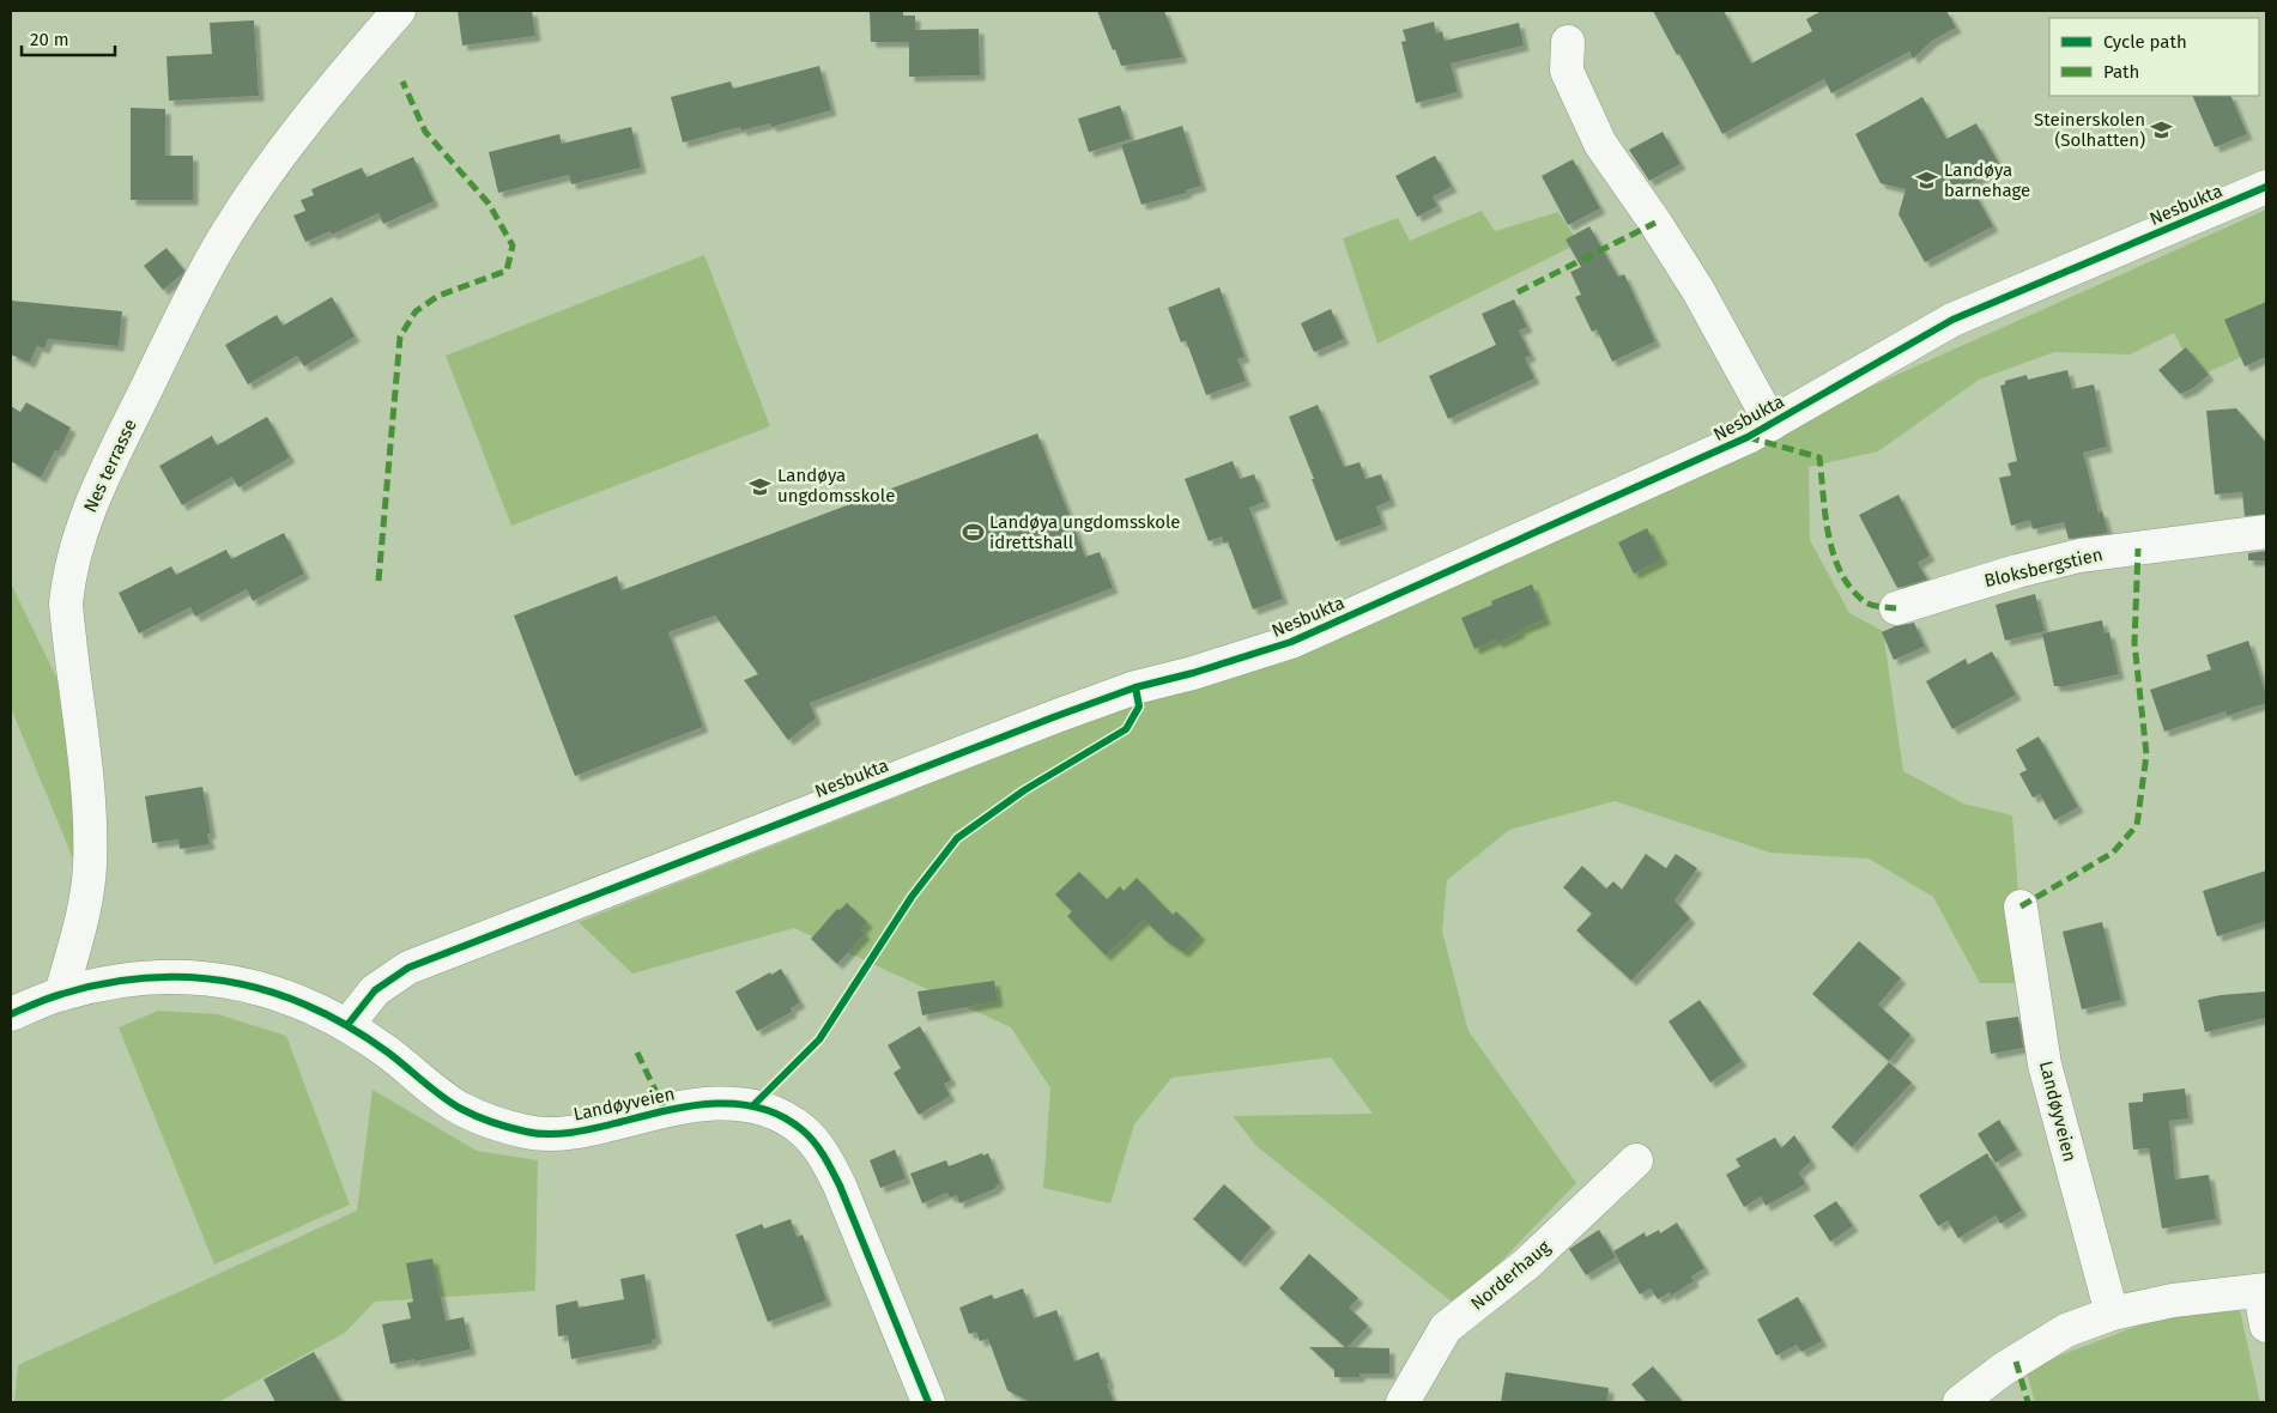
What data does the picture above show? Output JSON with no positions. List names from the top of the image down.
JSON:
{
  "streets": {
    "street": [
      "Nesbukta",
      "Nes terrasse",
      "Bloksbergstien",
      "Landøyveien",
      "Norderhaug"
    ]
  },
  "crossings": [
    ["Nesbukta", "Landøyveien"],
    ["Nes terrasse", "Landøyveien"]
  ],
  "places": {
    "school or university": ["Steinerskolen (Solhatten)", "Landøya barnehage", "Landøya ungdomsskole"],
    "sports": ["Landøya ungdomsskole idrettshall"]
  },
  "legend": ["Cycle path", "Path"],
  "scale_bar": "20 m"
}
